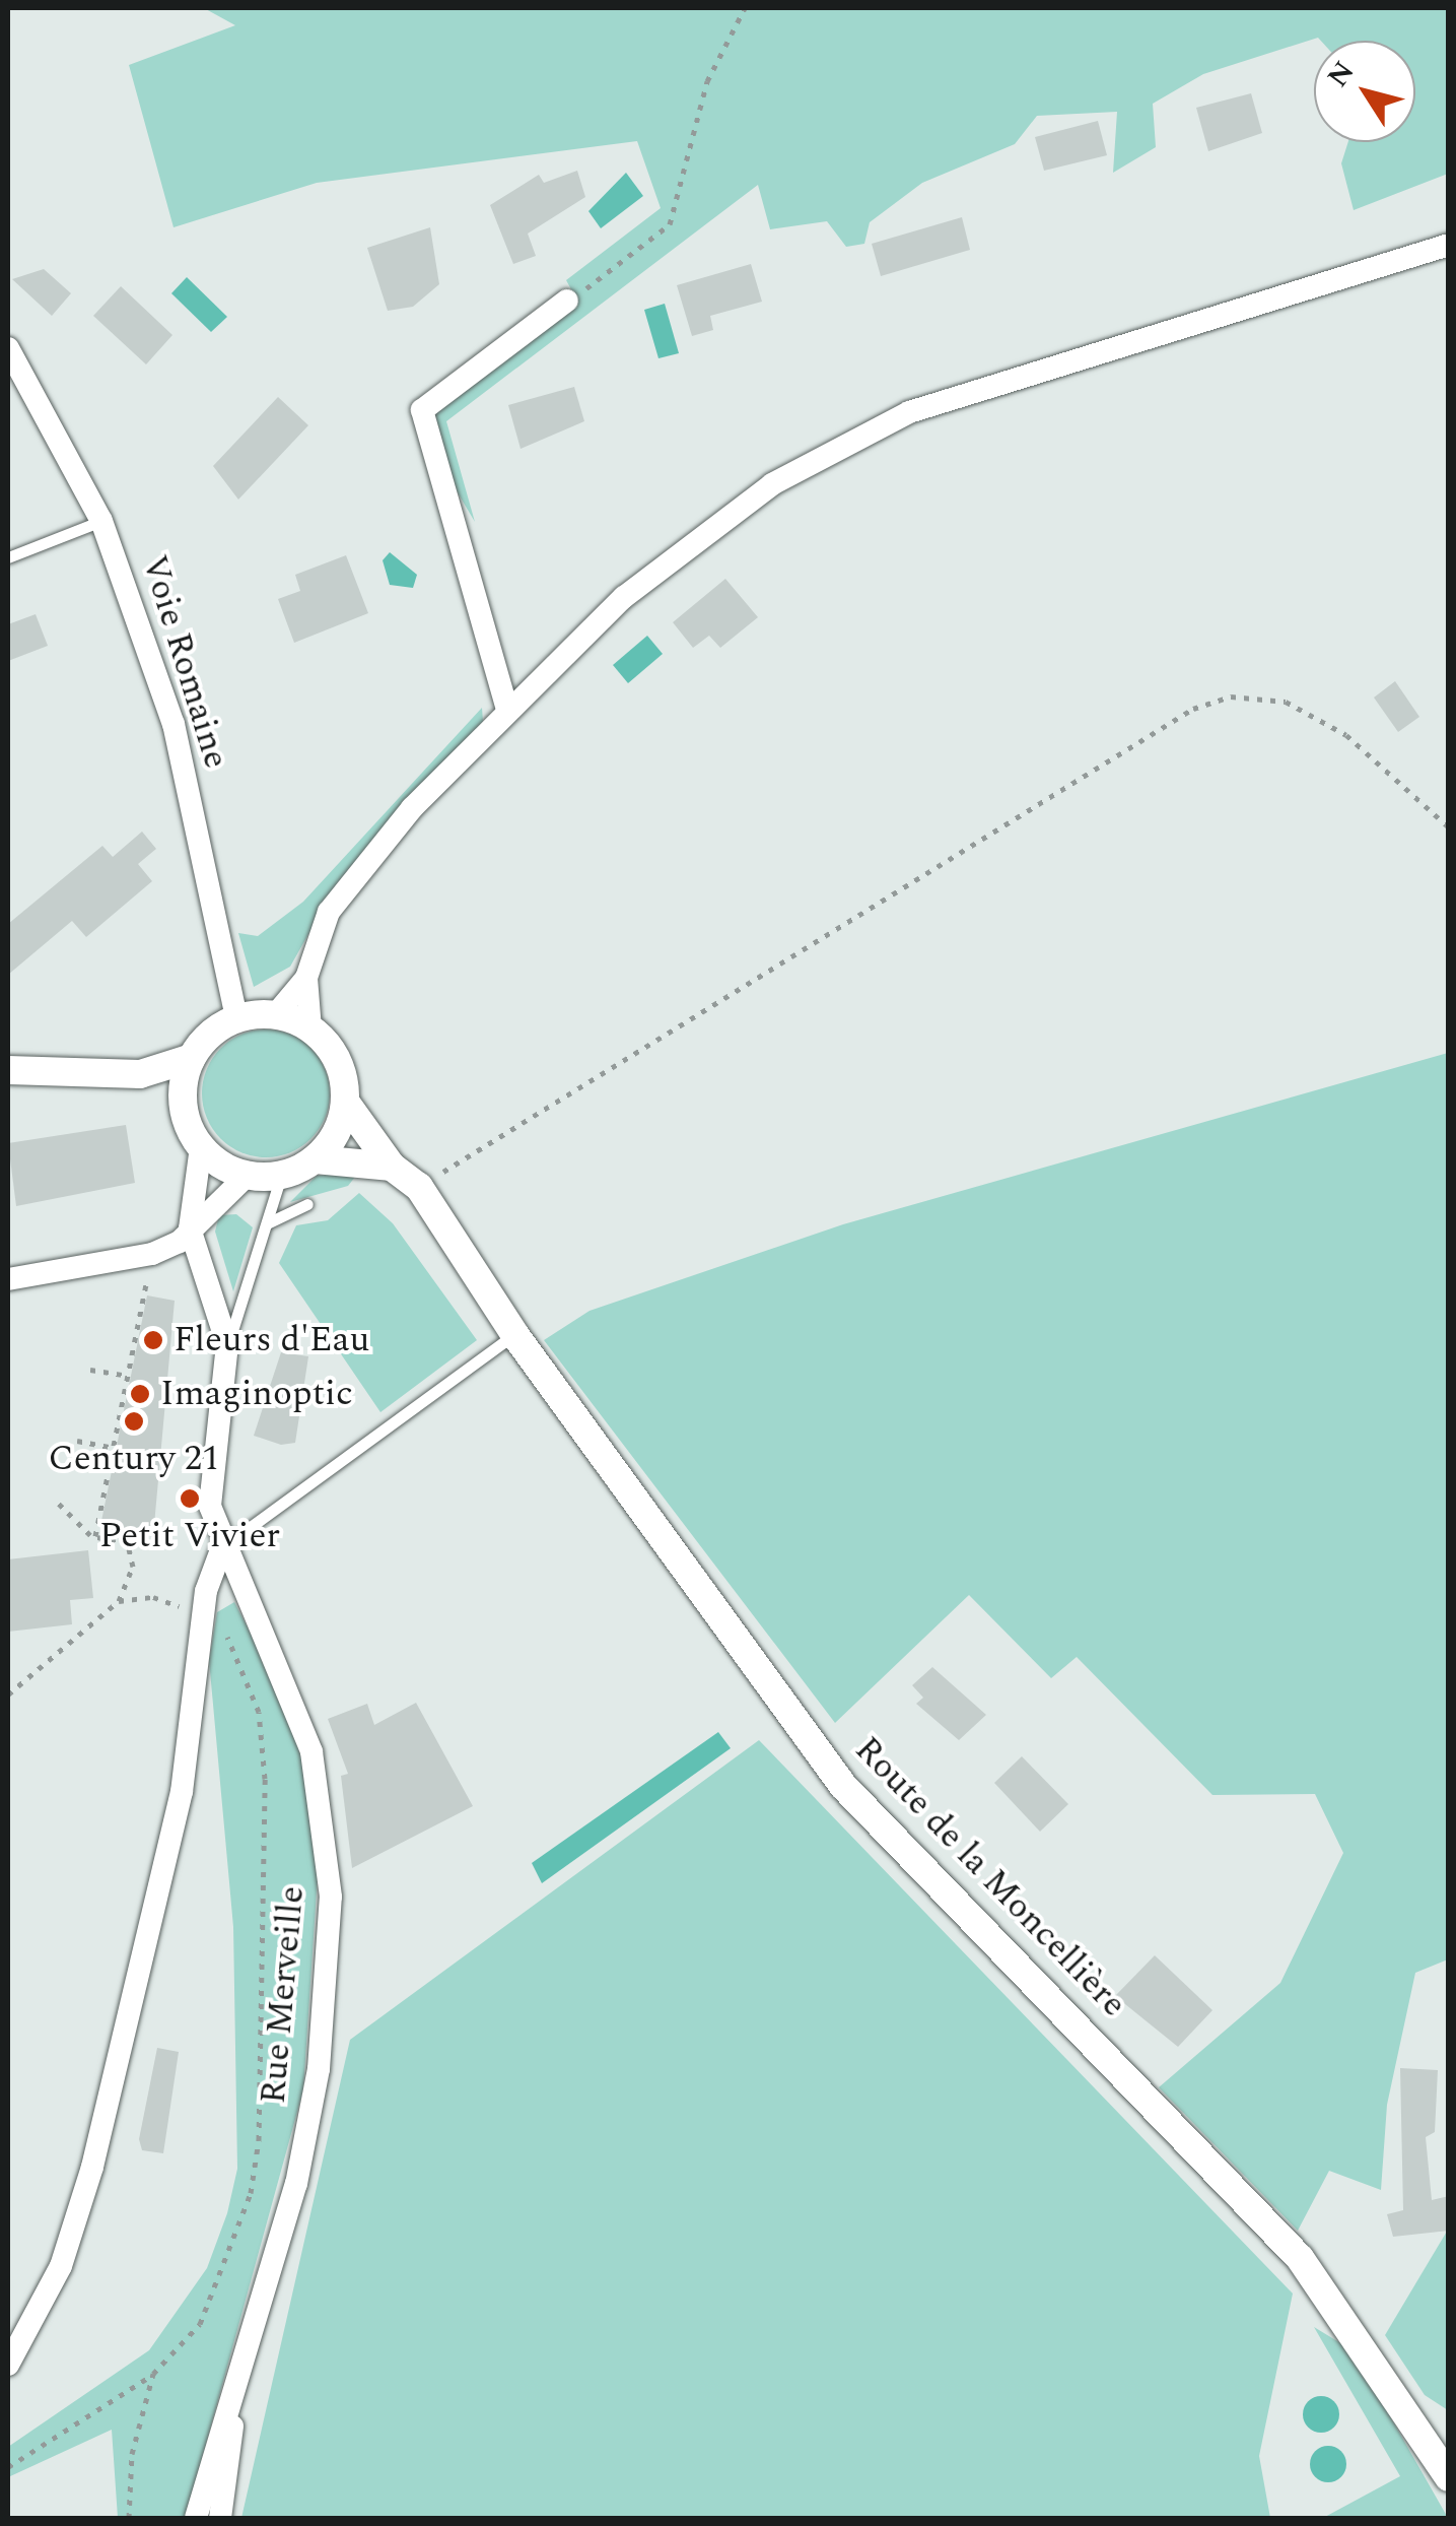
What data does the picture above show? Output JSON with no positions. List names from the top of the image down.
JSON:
{
  "streets": {
    "street": ["Voie Romaine", "Route de la Moncellière", "Rue Merveille"]
  },
  "crossings": [
    ["Voie Romaine", "Route de la Moncellière"]
  ],
  "places": [
    "Fleurs d'Eau",
    "Imaginoptic",
    "Century 21",
    "Petit Vivier"
  ],
  "north": "top left"
}
